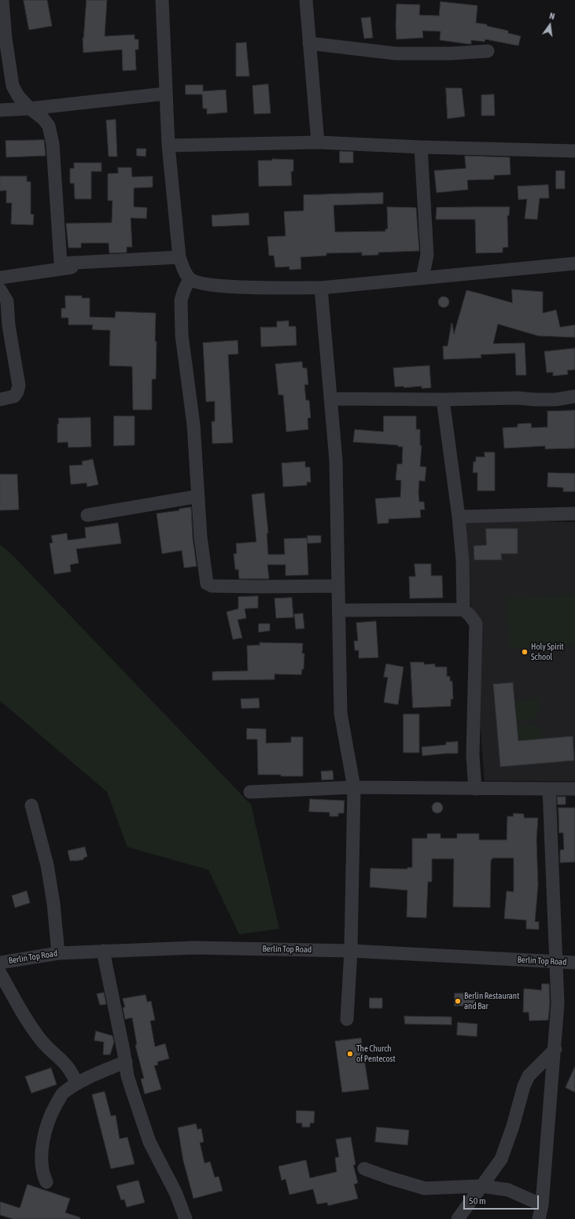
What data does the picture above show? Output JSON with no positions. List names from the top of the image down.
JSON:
{
  "streets": {
    "street": ["Berlin Top Road"]
  },
  "places": ["Holy Spirit School", "Berlin Restaurant and Bar", "The Church of Pentecost"],
  "scale_bar": "50 m",
  "north": "top"
}
